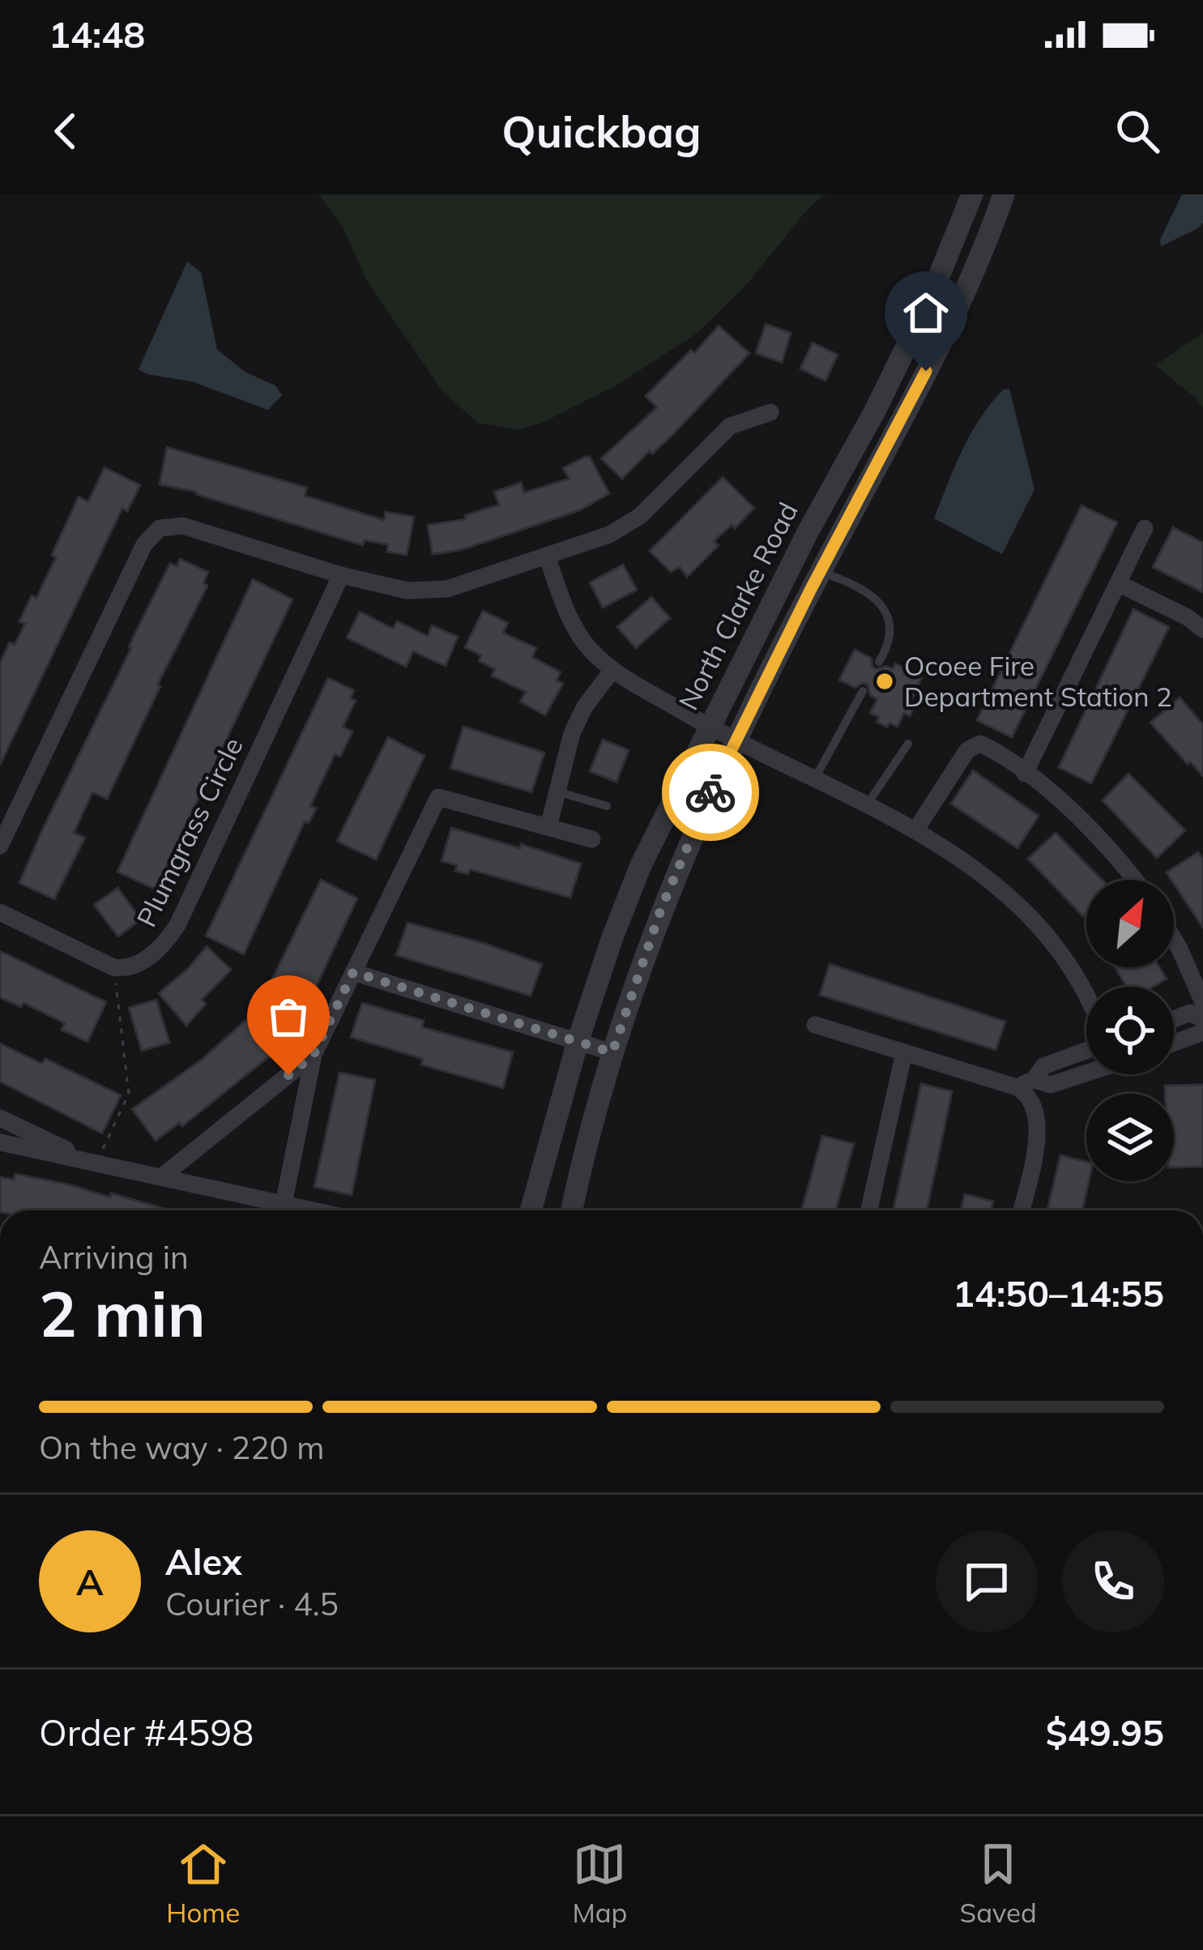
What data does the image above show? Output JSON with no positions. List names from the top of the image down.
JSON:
{
  "streets": {
    "street": ["North Clarke Road", "Plumgrass Circle"]
  },
  "places": ["Ocoee Fire Department Station 2"],
  "north": "top right",
  "page": {
    "status": "14:48",
    "header": "Quickbag",
    "heading": ["2 min", "Arriving in", "14:50–14:55"],
    "panel": [
      "Alex",
      "Courier · 4.5",
      "Order #4598",
      "$49.95"
    ],
    "bar": "On the way · 220 m",
    "round": "A",
    "tabs": ["Home", "Map", "Saved"]
  }
}
